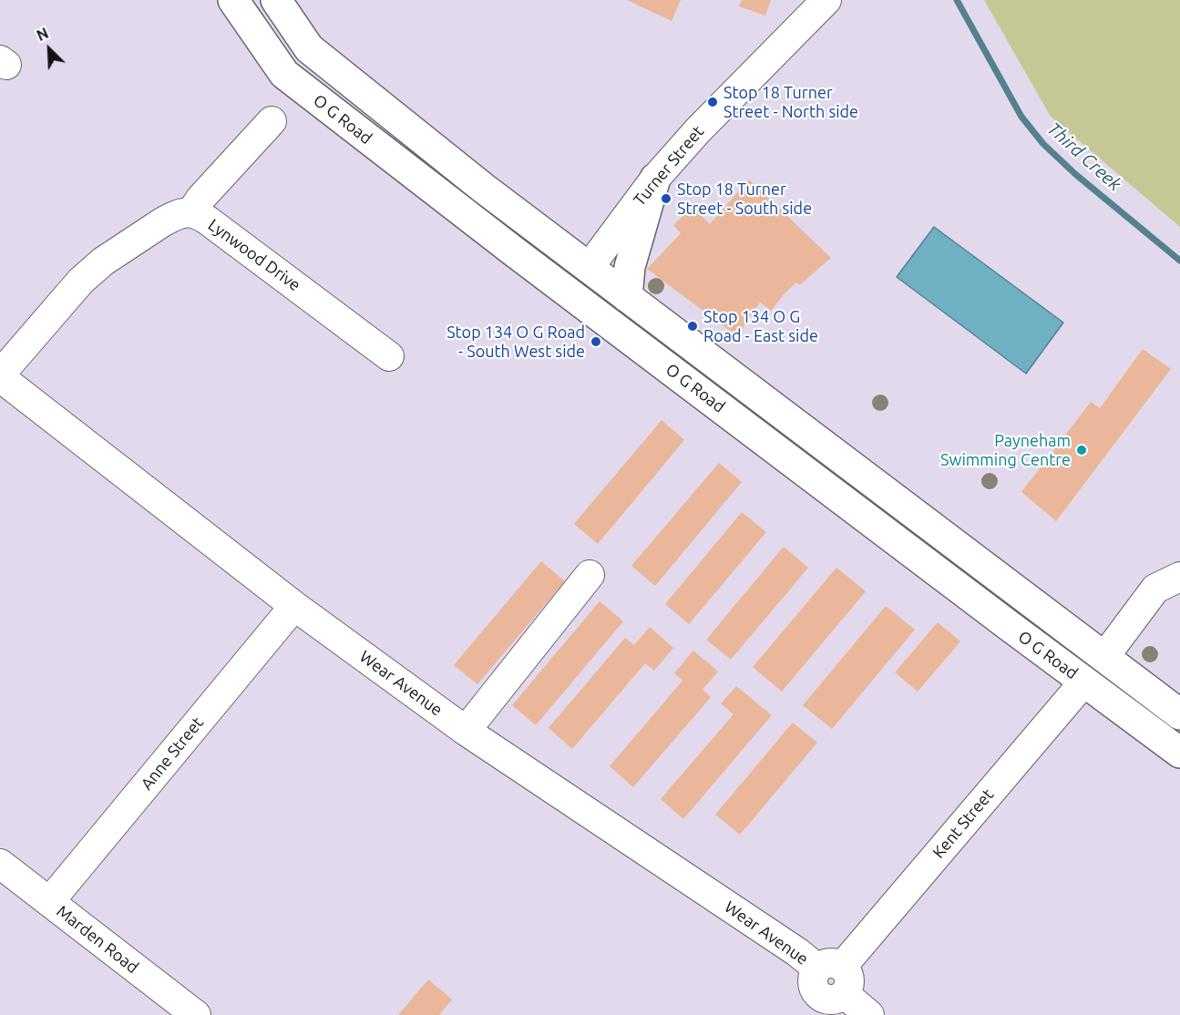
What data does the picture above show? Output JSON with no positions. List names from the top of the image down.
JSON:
{
  "streets": {
    "main road": ["O G Road"],
    "street": [
      "Turner Street",
      "Lynwood Drive",
      "Wear Avenue",
      "Anne Street",
      "Kent Street",
      "Marden Road"
    ]
  },
  "crossings": [
    ["O G Road", "Turner Street"],
    ["O G Road", "Kent Street"],
    ["Lynwood Drive", "Wear Avenue"],
    ["Wear Avenue", "Anne Street"],
    ["Wear Avenue", "Kent Street"],
    ["Anne Street", "Marden Road"]
  ],
  "water": ["Third Creek"],
  "places": [
    "Stop 18 Turner Street - North side",
    "Stop 18 Turner Street - South side",
    "Stop 134 O G Road - East side",
    "Stop 134 O G Road - South West side",
    "Payneham Swimming Centre"
  ],
  "north": "top left"
}
